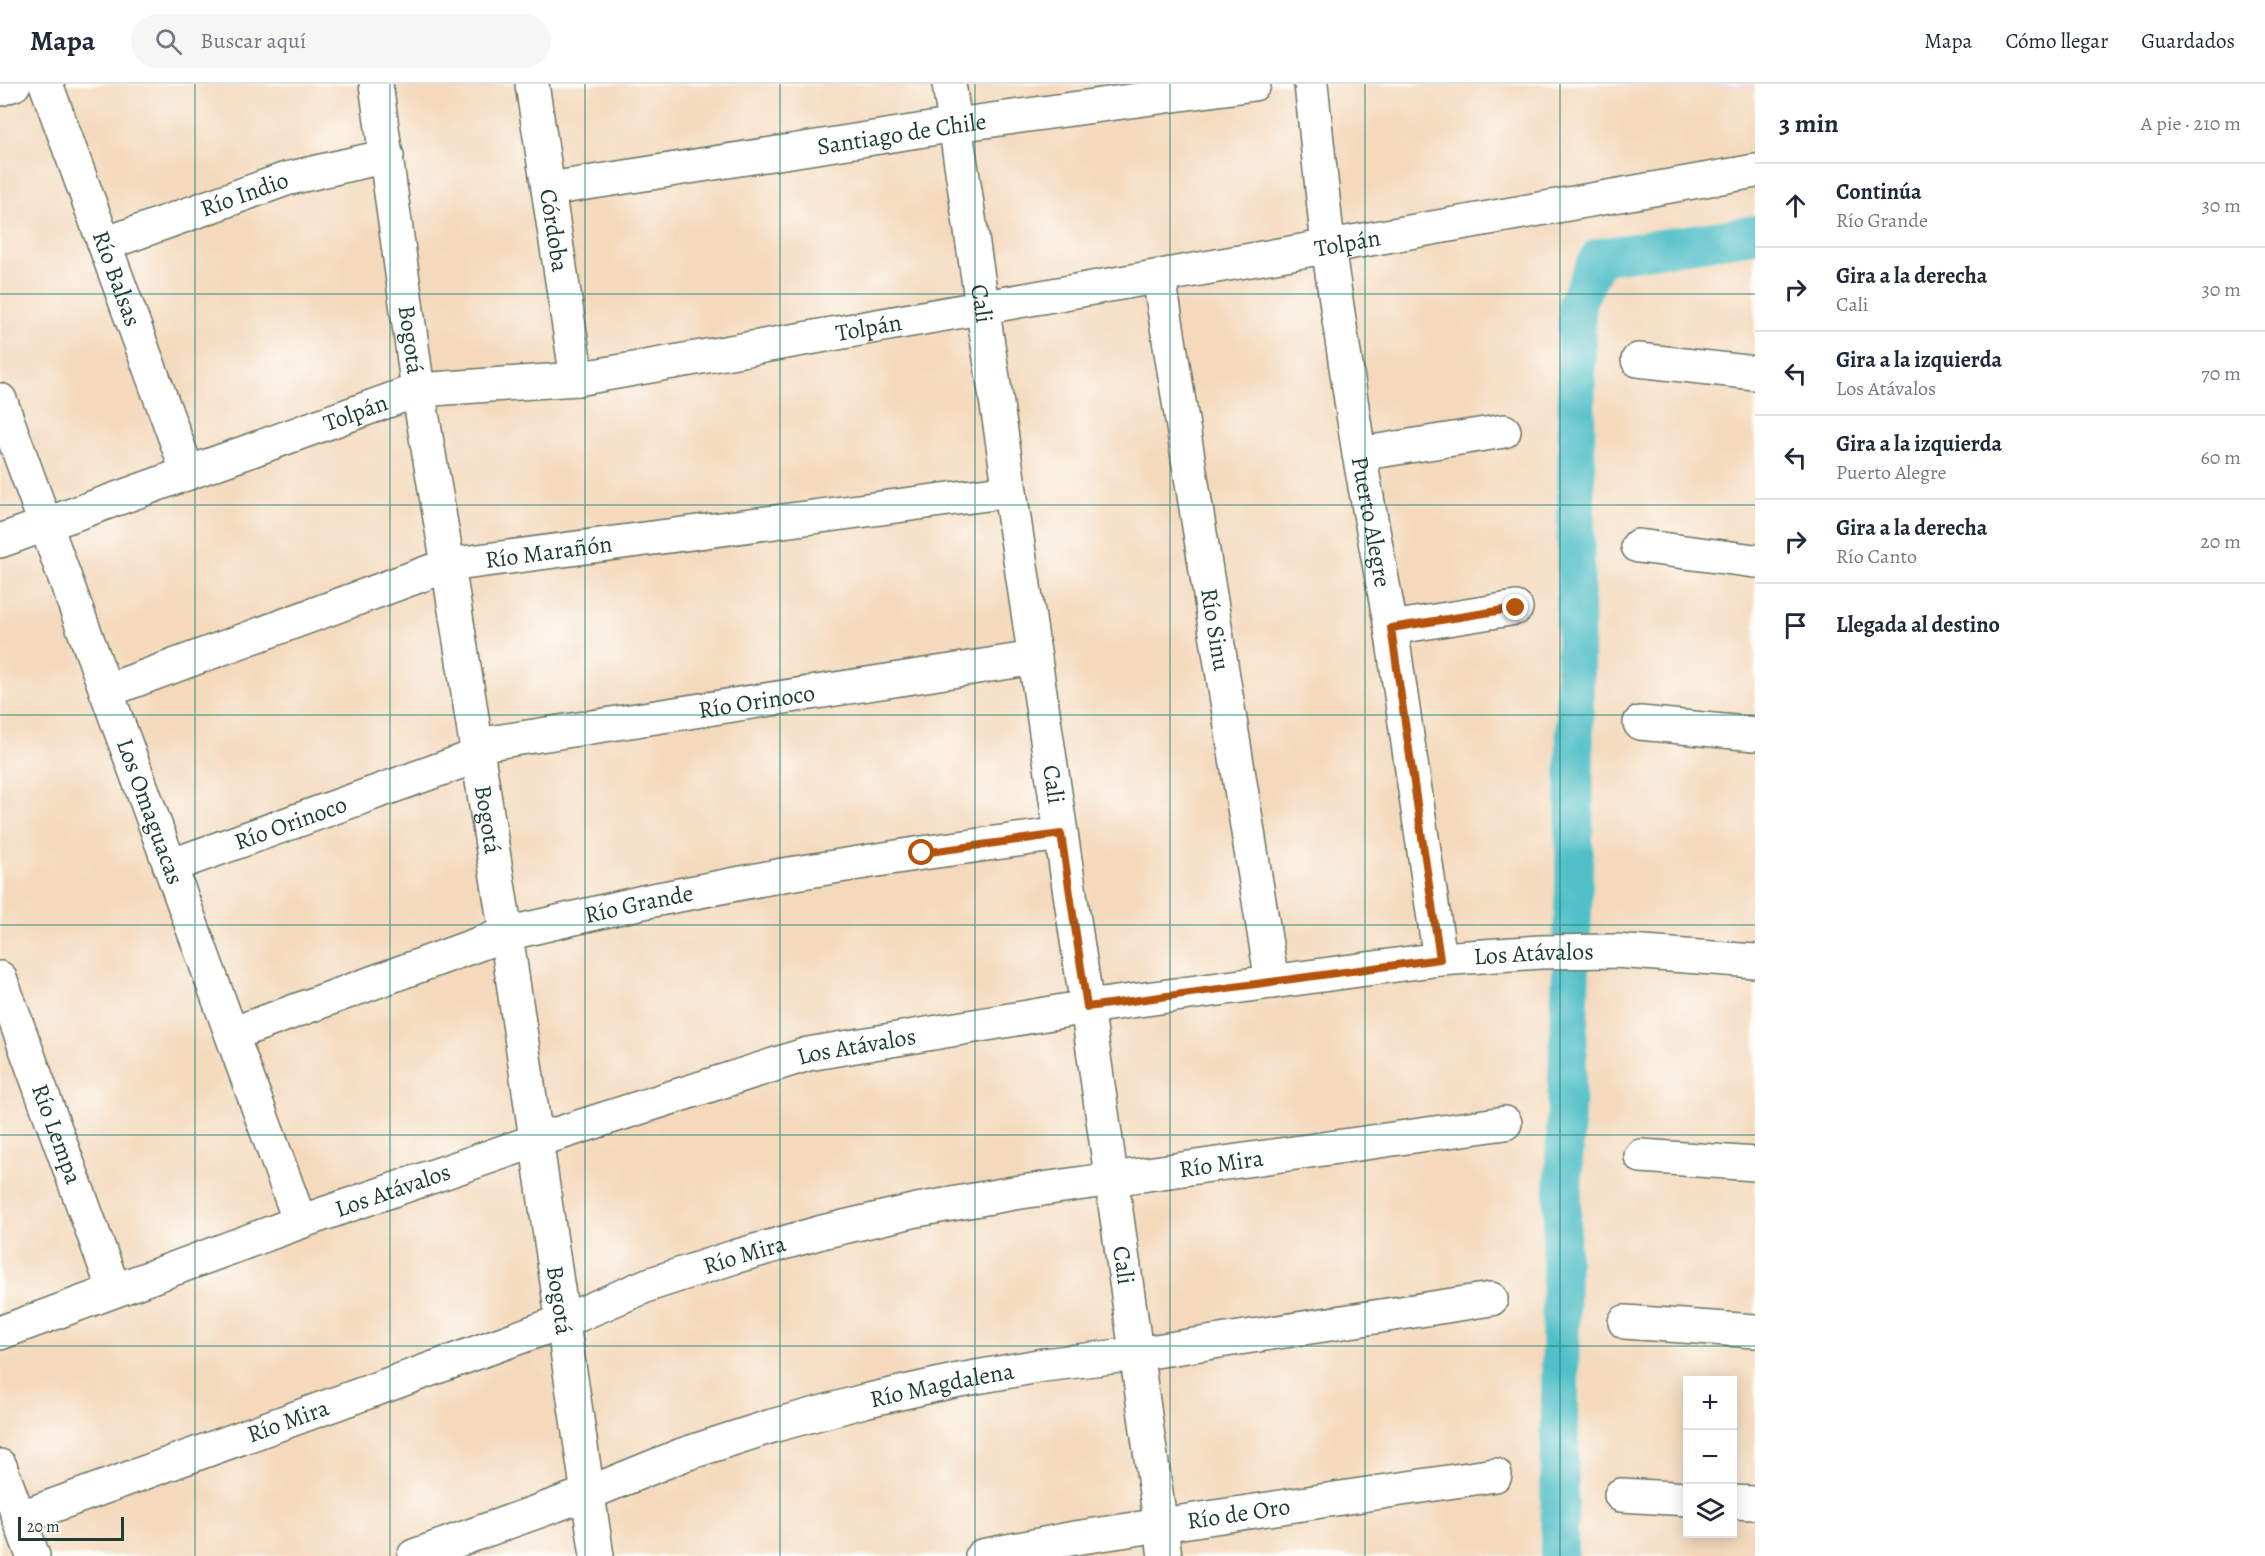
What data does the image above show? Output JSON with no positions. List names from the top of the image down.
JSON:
{
  "streets": {
    "street": [
      "Santiago de Chile",
      "Río Indio",
      "Córdoba",
      "Tolpán",
      "Río Balsas",
      "Cali",
      "Bogotá",
      "Puerto Alegre",
      "Río Marañón",
      "Río Sinu",
      "Río Orinoco",
      "Los Omaguacas",
      "Río Grande",
      "Los Atávalos",
      "Río Lempa",
      "Río Mira",
      "Río Magdalena",
      "Río de Oro"
    ]
  },
  "crossings": [
    ["Santiago de Chile", "Córdoba"],
    ["Santiago de Chile", "Cali"],
    ["Río Indio", "Río Balsas"],
    ["Río Indio", "Bogotá"],
    ["Córdoba", "Tolpán"],
    ["Tolpán", "Río Balsas"],
    ["Tolpán", "Cali"],
    ["Tolpán", "Bogotá"],
    ["Tolpán", "Puerto Alegre"],
    ["Tolpán", "Río Sinu"],
    ["Tolpán", "Los Omaguacas"],
    ["Cali", "Río Marañón"],
    ["Cali", "Río Orinoco"],
    ["Cali", "Río Grande"],
    ["Cali", "Los Atávalos"],
    ["Cali", "Río Mira"],
    ["Cali", "Río Magdalena"],
    ["Cali", "Río de Oro"],
    ["Bogotá", "Río Marañón"],
    ["Bogotá", "Río Orinoco"],
    ["Bogotá", "Río Grande"],
    ["Bogotá", "Los Atávalos"],
    ["Bogotá", "Río Mira"],
    ["Bogotá", "Río Magdalena"],
    ["Puerto Alegre", "Los Atávalos"],
    ["Río Marañón", "Los Omaguacas"],
    ["Río Sinu", "Los Atávalos"],
    ["Río Orinoco", "Los Omaguacas"],
    ["Los Omaguacas", "Río Grande"],
    ["Los Omaguacas", "Los Atávalos"],
    ["Los Atávalos", "Río Lempa"]
  ],
  "scale_bar": "20 m",
  "page": {
    "header": "Mapa",
    "search": "Buscar aquí",
    "nav": ["Mapa", "Cómo llegar", "Guardados"],
    "heading": ["3 min", "A pie · 210 m"],
    "list": [
      ["Continúa", "Río Grande", "30 m"],
      ["Gira a la derecha", "Cali", "30 m"],
      ["Gira a la izquierda", "Los Atávalos", "70 m"],
      ["Gira a la izquierda", "Puerto Alegre", "60 m"],
      ["Gira a la derecha", "Río Canto", "20 m"],
      "Llegada al destino"
    ],
    "map_buttons": ["+", "−"],
    "scale": "20 m"
  }
}
